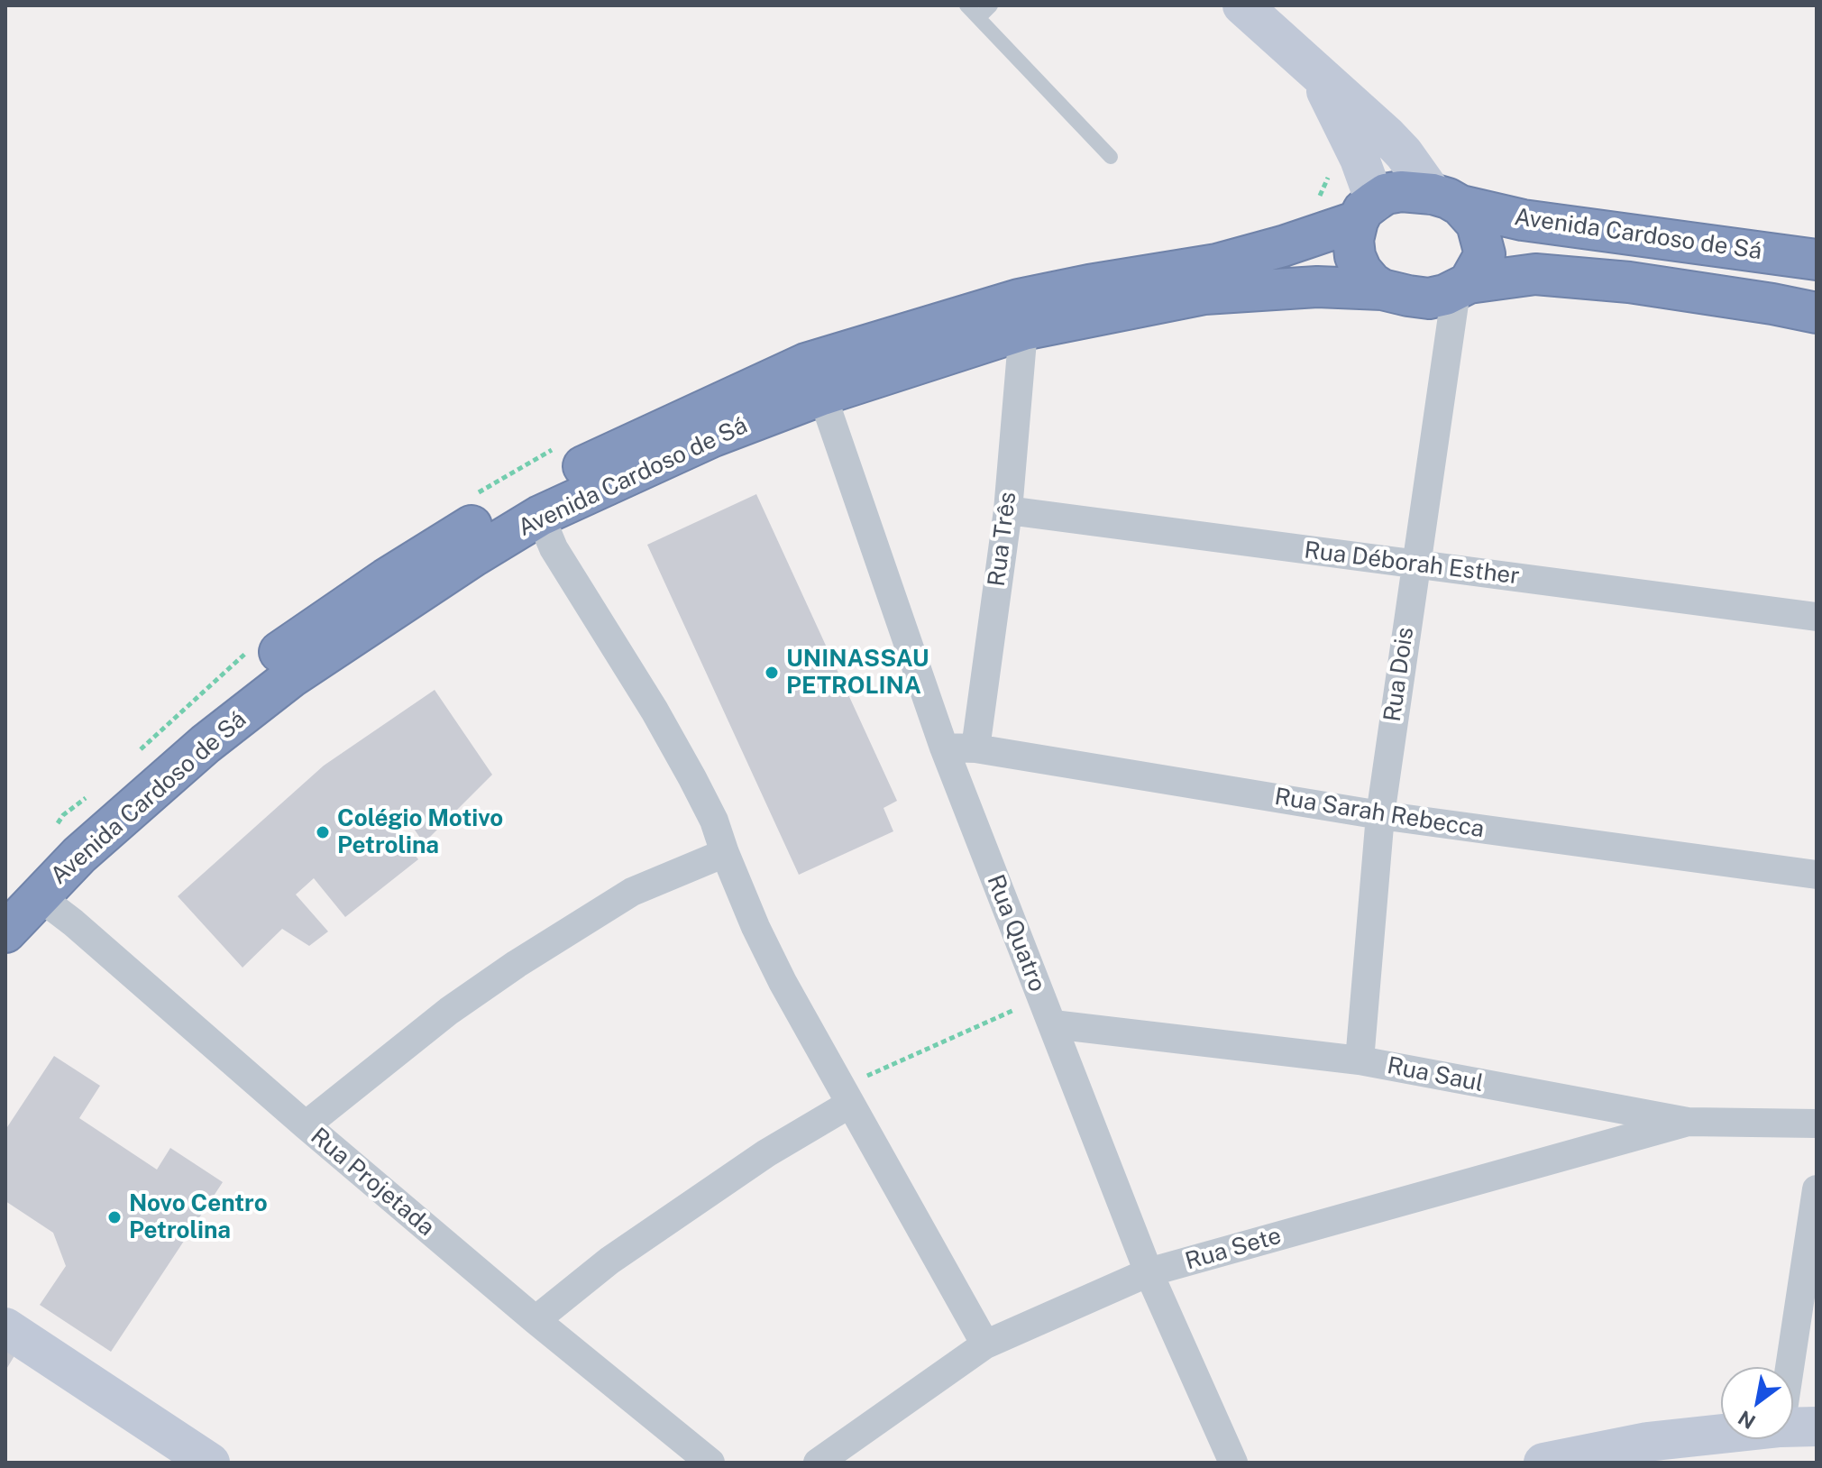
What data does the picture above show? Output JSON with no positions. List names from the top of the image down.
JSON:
{
  "streets": {
    "highway": ["Avenida Cardoso de Sá"],
    "street": [
      "Rua Três",
      "Rua Déborah Esther",
      "Rua Dois",
      "Rua Sarah Rebecca",
      "Rua Quatro",
      "Rua Saul",
      "Rua Projetada",
      "Rua Sete"
    ]
  },
  "crossings": [
    ["Avenida Cardoso de Sá", "Rua Três"],
    ["Avenida Cardoso de Sá", "Rua Dois"],
    ["Avenida Cardoso de Sá", "Rua Quatro"],
    ["Avenida Cardoso de Sá", "Rua Projetada"],
    ["Rua Três", "Rua Déborah Esther"],
    ["Rua Três", "Rua Sarah Rebecca"],
    ["Rua Déborah Esther", "Rua Dois"],
    ["Rua Dois", "Rua Sarah Rebecca"],
    ["Rua Dois", "Rua Saul"],
    ["Rua Sarah Rebecca", "Rua Quatro"],
    ["Rua Quatro", "Rua Saul"],
    ["Rua Quatro", "Rua Sete"],
    ["Rua Saul", "Rua Sete"]
  ],
  "places": ["UNINASSAU PETROLINA", "Colégio Motivo Petrolina", "Novo Centro Petrolina"],
  "north": "bottom left"
}
